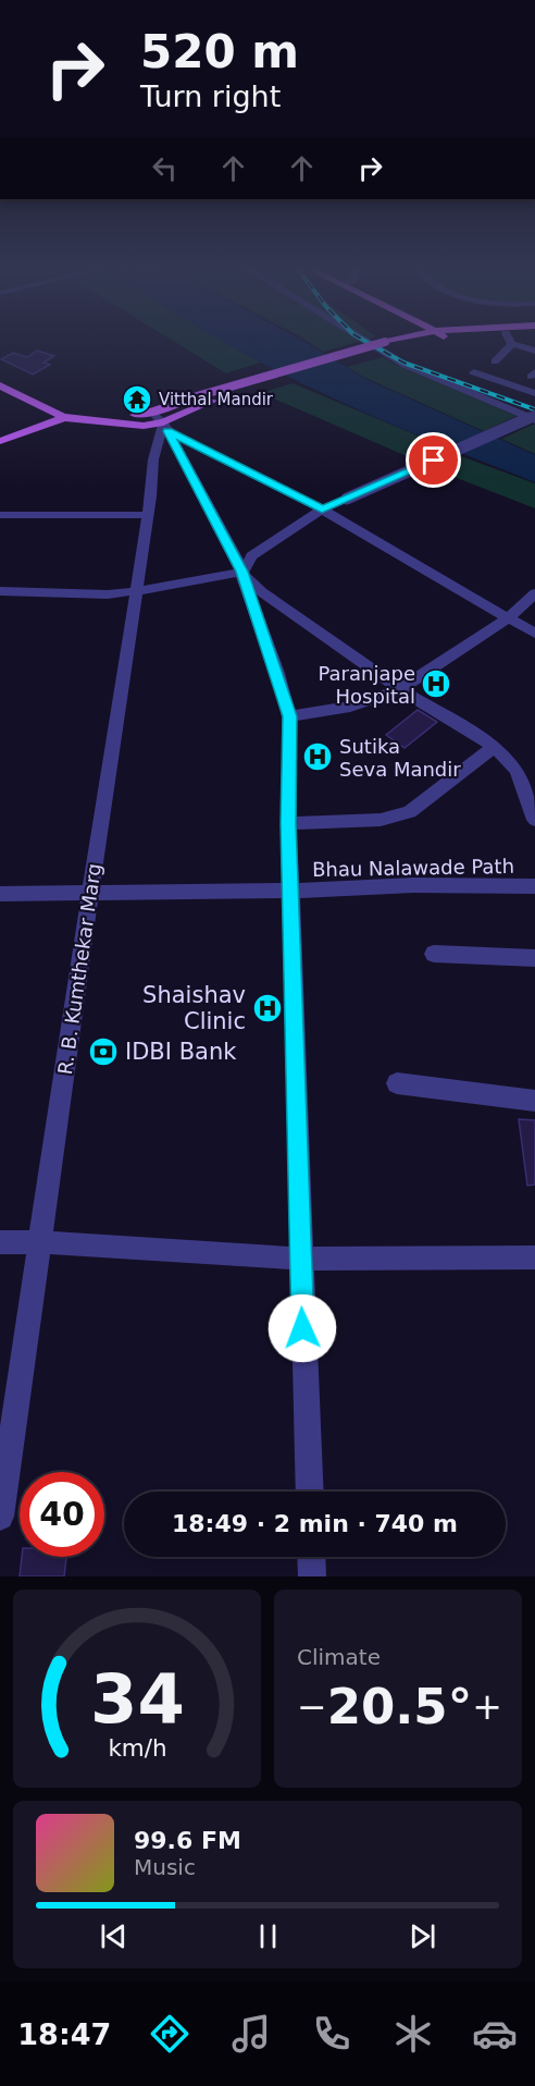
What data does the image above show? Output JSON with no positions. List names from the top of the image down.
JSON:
{
  "streets": {
    "street": ["Bhau Nalawade Path", "R. B. Kumthekar Marg"]
  },
  "crossings": [
    ["Bhau Nalawade Path", "R. B. Kumthekar Marg"]
  ],
  "places": {
    "temple": ["Vitthal Mandir"],
    "hospital": ["Paranjape Hospital", "Sutika Seva Mandir", "Shaishav Clinic"],
    "bank": ["IDBI Bank"]
  },
  "page": {
    "turn": ["520 m", "Turn right"],
    "limit": "40",
    "trip": "18:49 · 2 min · 740 m",
    "tile": "Climate",
    "heat": ["−", "20.5°", "+"],
    "song": ["99.6 FM", "Music"],
    "tabs": "18:47",
    "gauge": ["34", "km/h"]
  }
}
